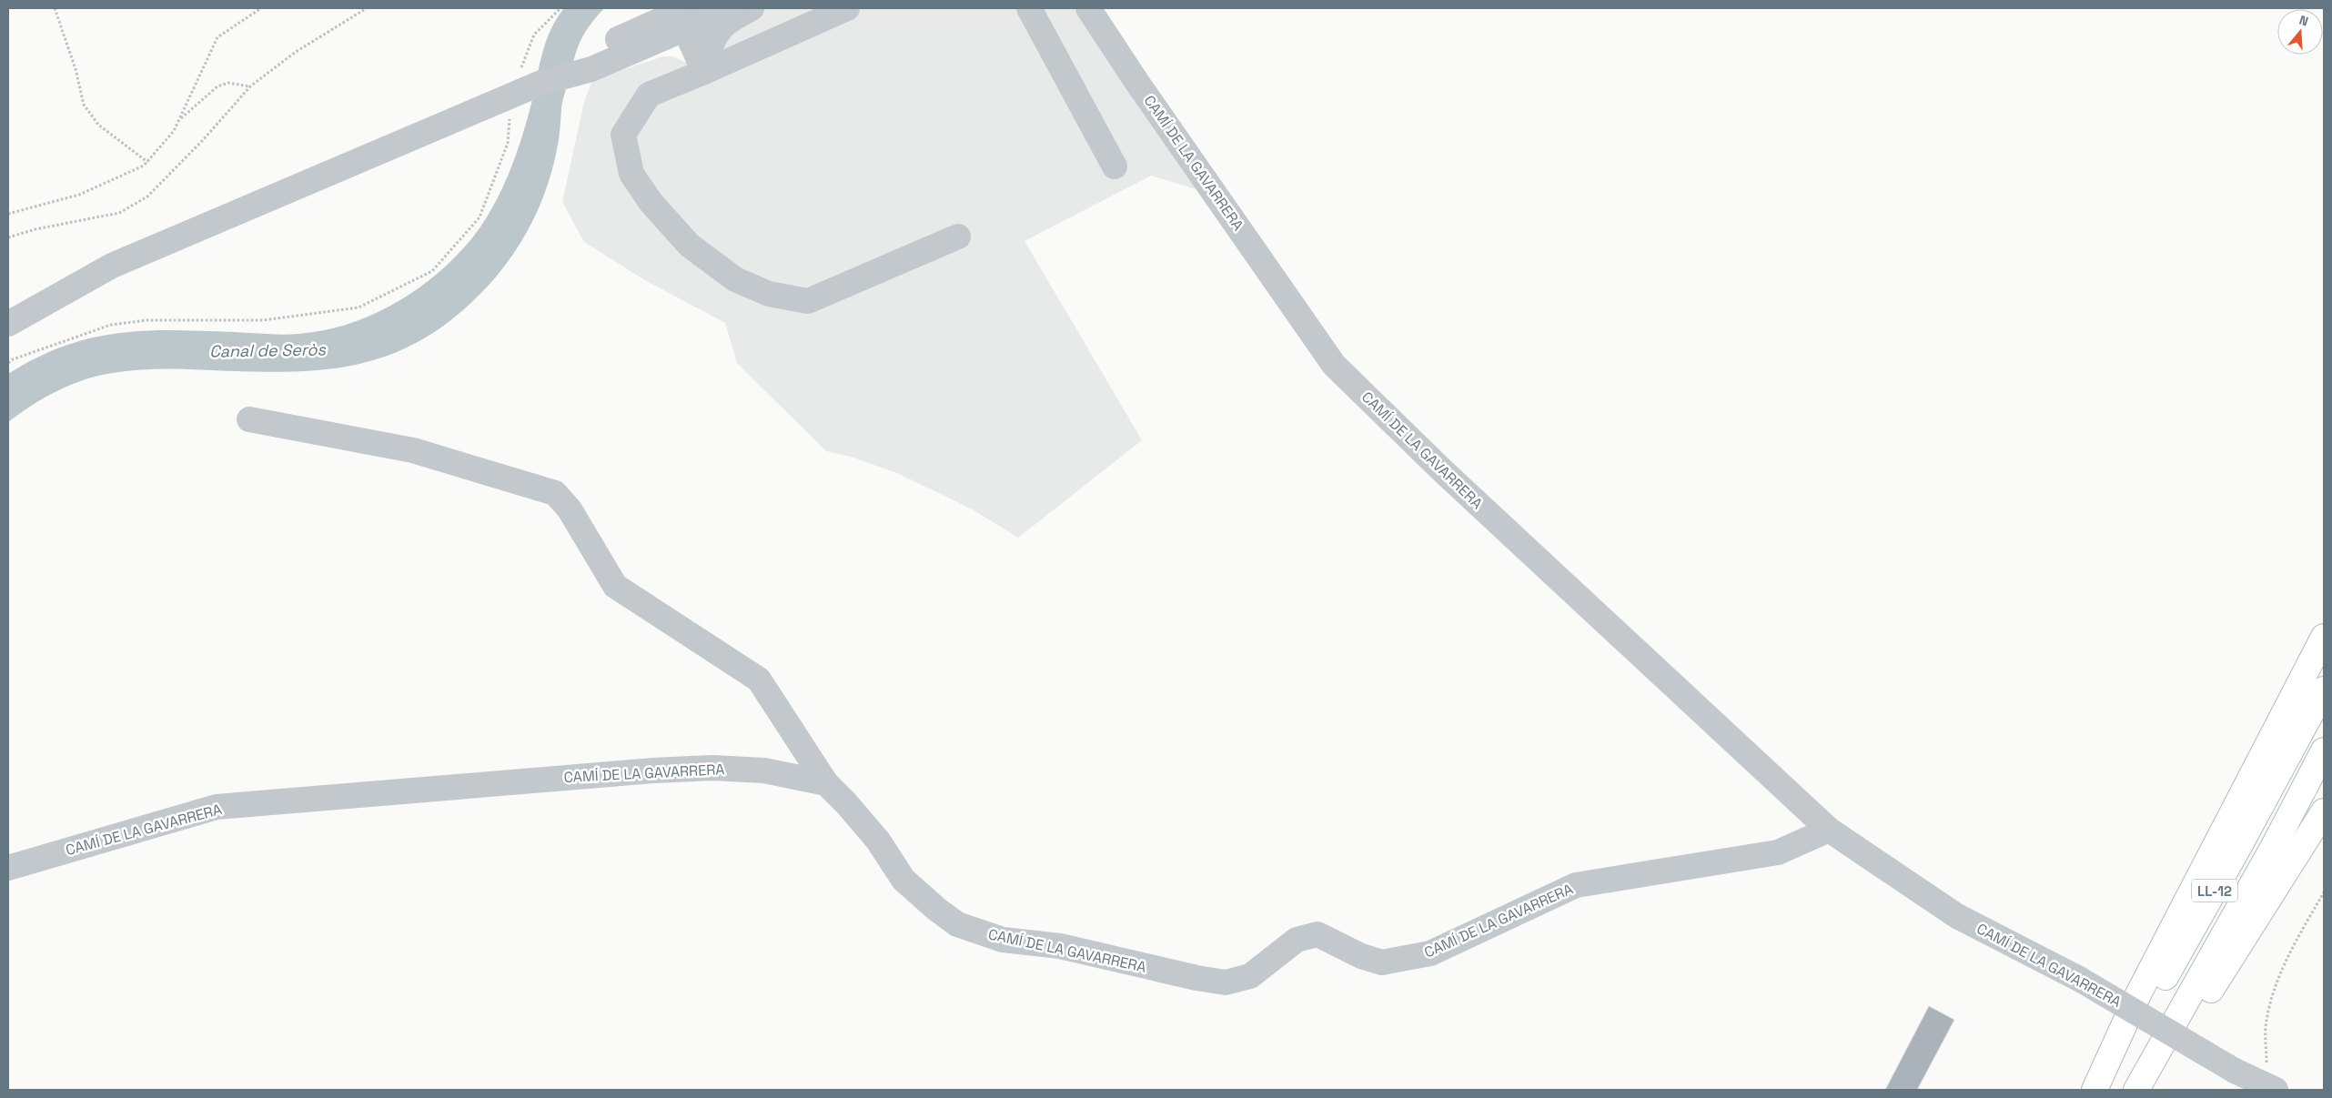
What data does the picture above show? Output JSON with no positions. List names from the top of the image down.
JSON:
{
  "streets": {
    "highway": ["LL-12"],
    "street": ["CAMÍ DE LA GAVARRERA"]
  },
  "water": ["Canal de Seròs"],
  "north": "top"
}
